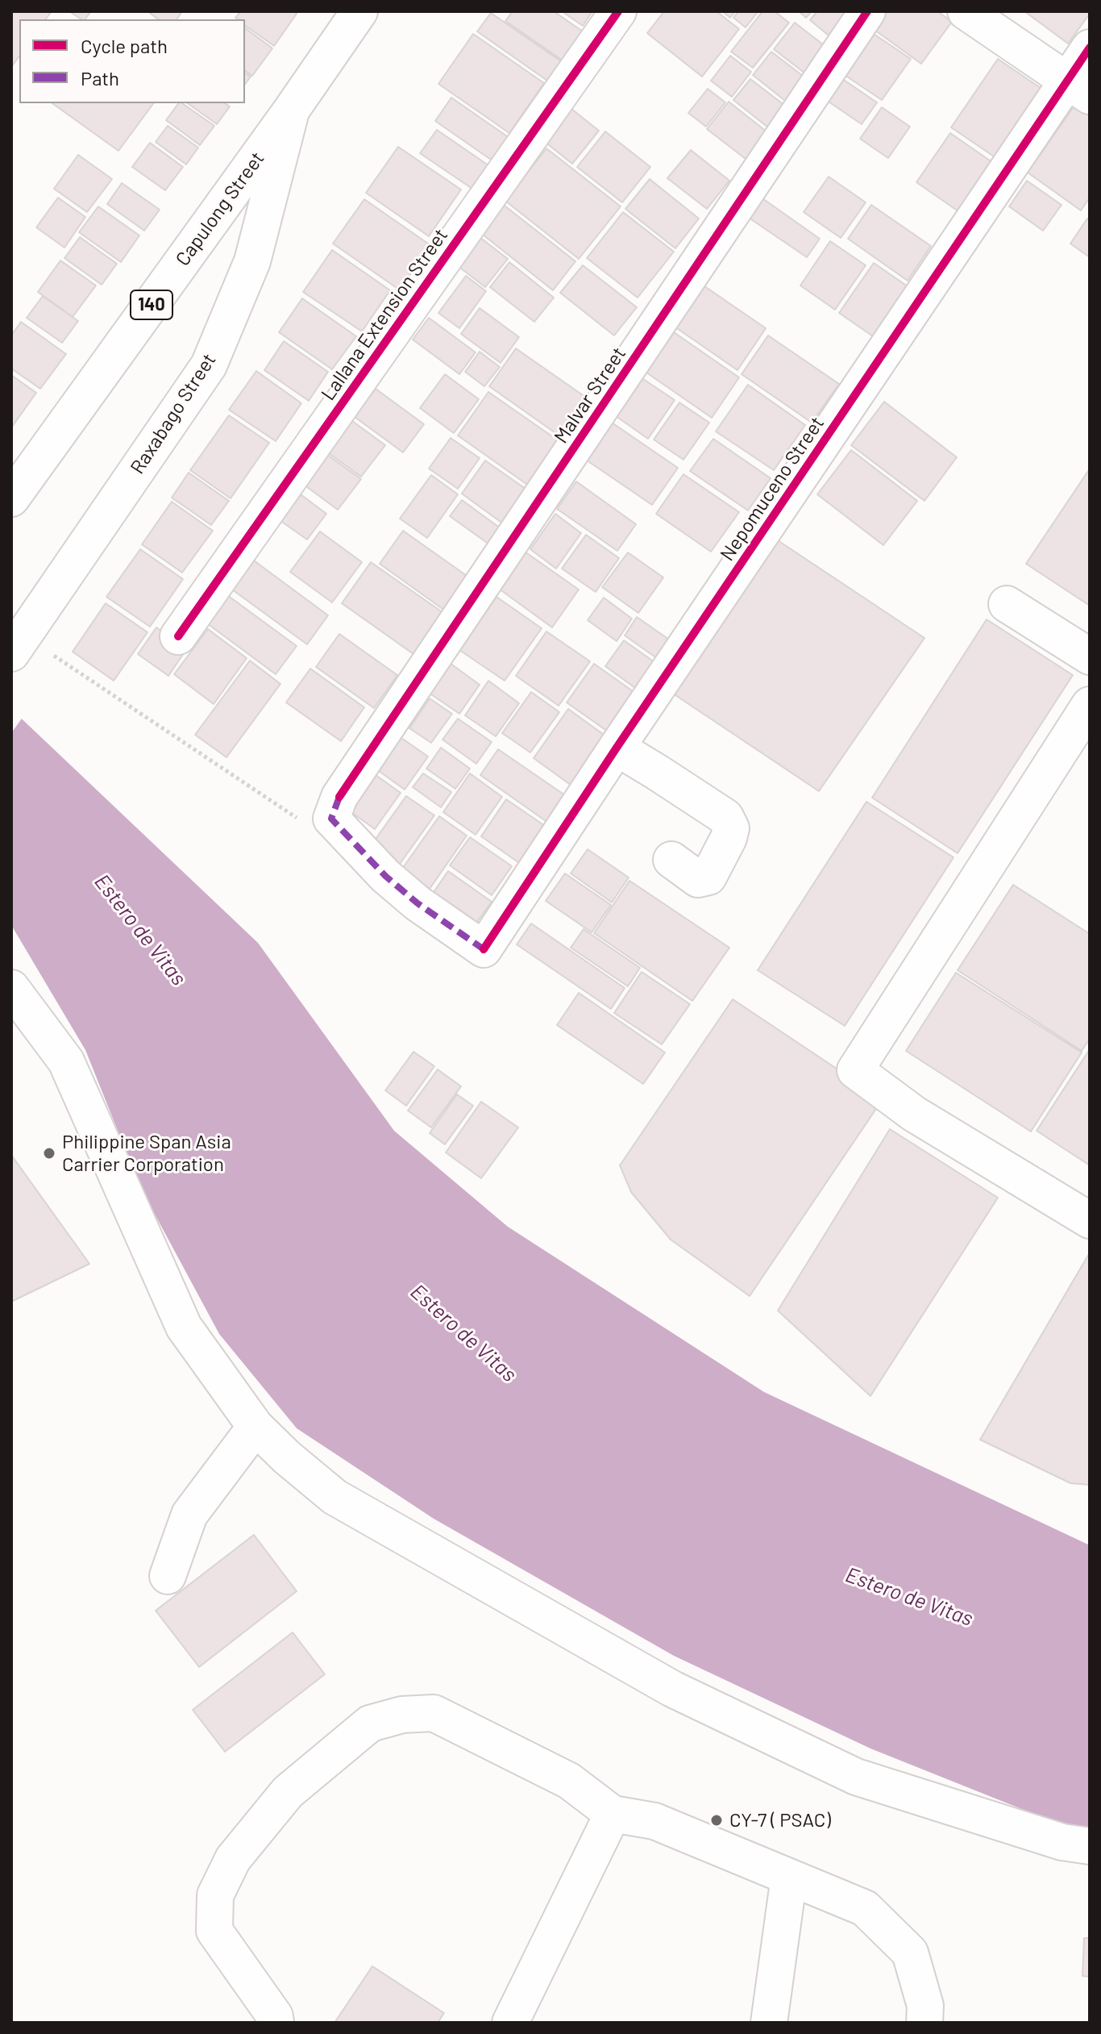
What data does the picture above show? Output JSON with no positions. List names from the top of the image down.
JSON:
{
  "streets": {
    "street": [
      "Capulong Street",
      "140",
      "Lallana Extension Street",
      "Malvar Street",
      "Raxabago Street",
      "Nepomuceno Street"
    ]
  },
  "crossings": [
    ["Capulong Street", "Raxabago Street"],
    ["Malvar Street", "Nepomuceno Street"]
  ],
  "water": ["Estero de Vitas"],
  "places": ["Philippine Span Asia Carrier Corporation", "CY-7 ( PSAC)"],
  "legend": ["Cycle path", "Path"]
}
